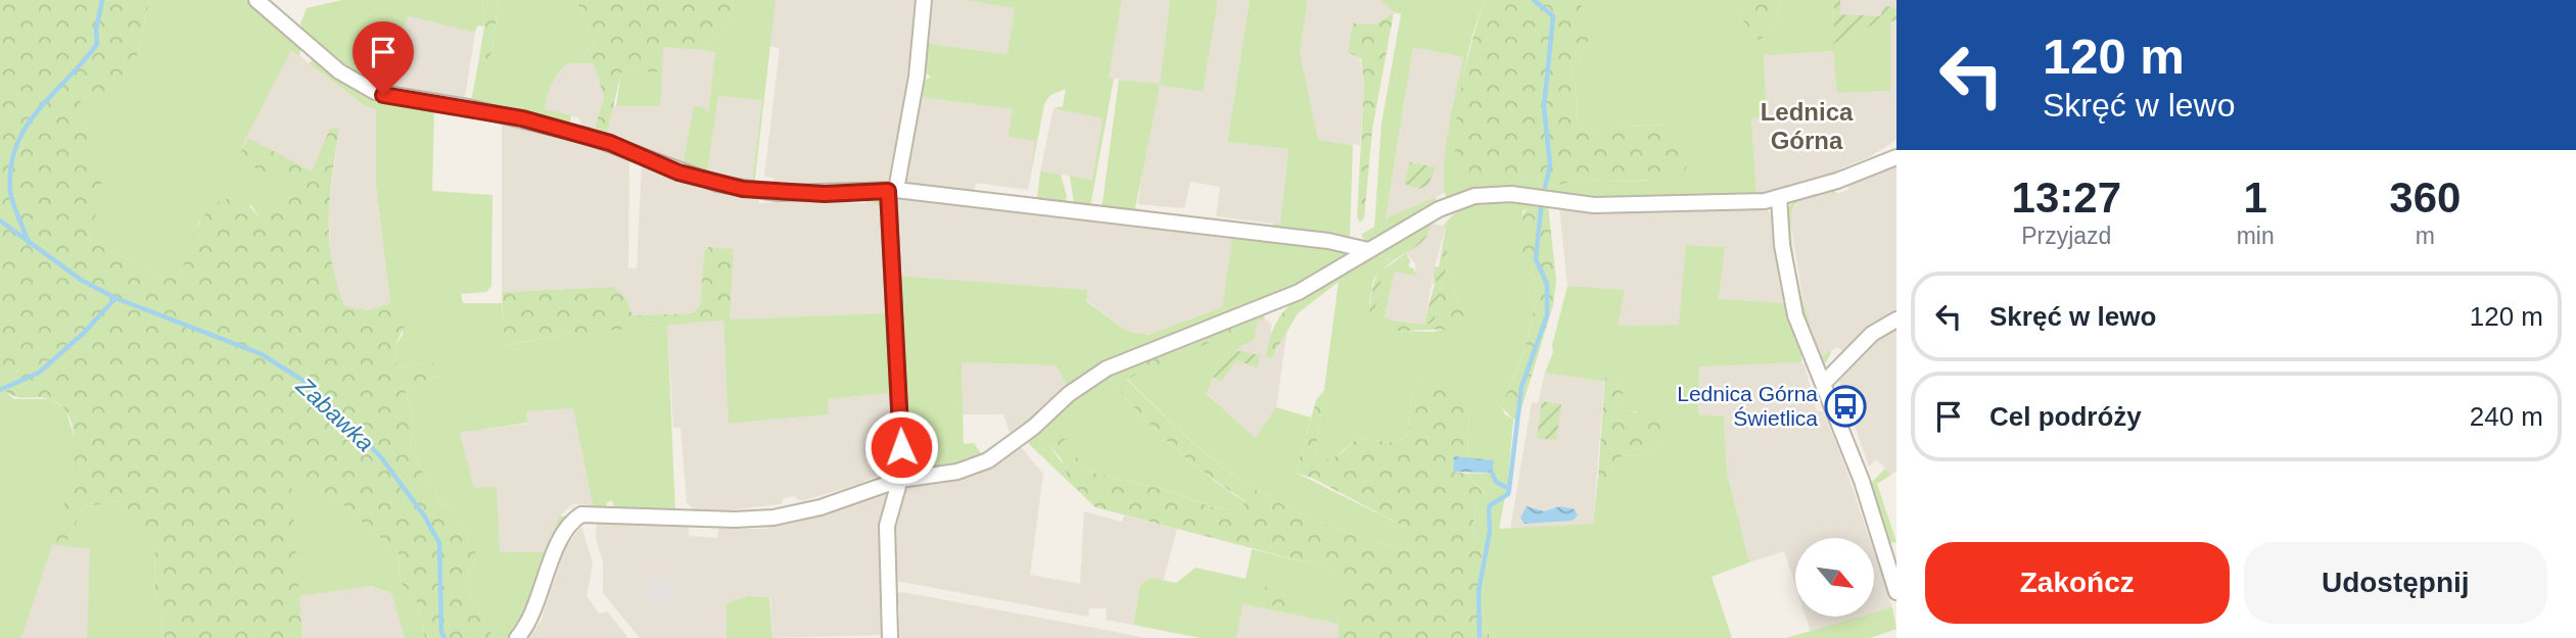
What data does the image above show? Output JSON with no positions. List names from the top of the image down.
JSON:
{
  "districts": ["Lednica Górna"],
  "water": ["Zabawka"],
  "places": {
    "bus stop": ["Lednica Górna Świetlica"]
  },
  "north": "bottom right",
  "page": {
    "turn": ["120 m", "Skręć w lewo"],
    "eta": [
      "13:27",
      "Przyjazd",
      "1",
      "min",
      "360",
      "m"
    ],
    "list": [
      {
        "name": "Skręć w lewo",
        "value": "120 m"
      },
      {
        "name": "Cel podróży",
        "value": "240 m"
      }
    ],
    "buttons": ["Zakończ", "Udostępnij"]
  }
}
